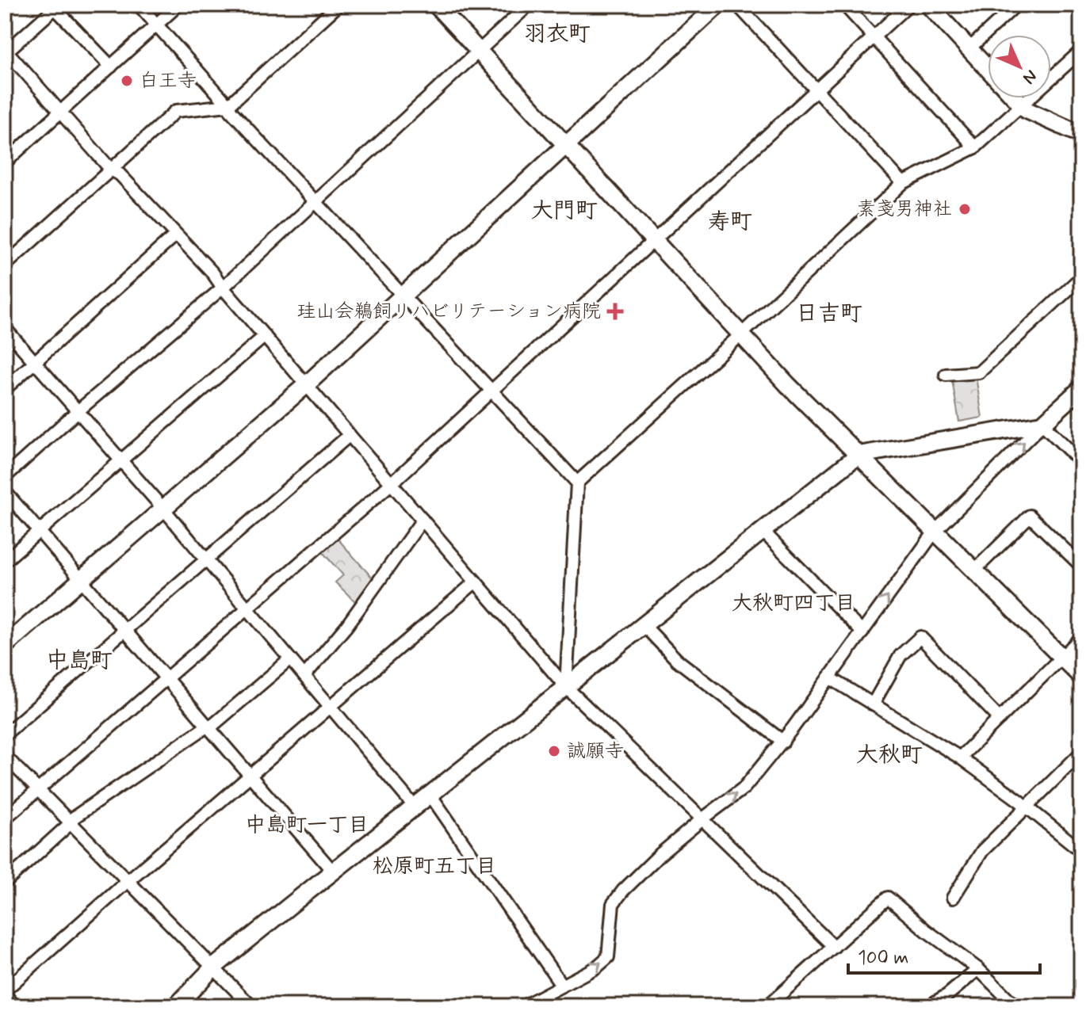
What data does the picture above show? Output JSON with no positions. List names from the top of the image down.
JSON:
{
  "districts": [
    "羽衣町",
    "大門町",
    "寿町",
    "日吉町",
    "大秋町四丁目",
    "中島町",
    "大秋町",
    "中島町一丁目",
    "松原町五丁目"
  ],
  "places": {
    "other": ["白王寺", "素戔男神社", "誠願寺"],
    "health": ["珪山会鵜飼リハビリテーション病院"]
  },
  "scale_bar": "100 m",
  "north": "bottom right"
}
